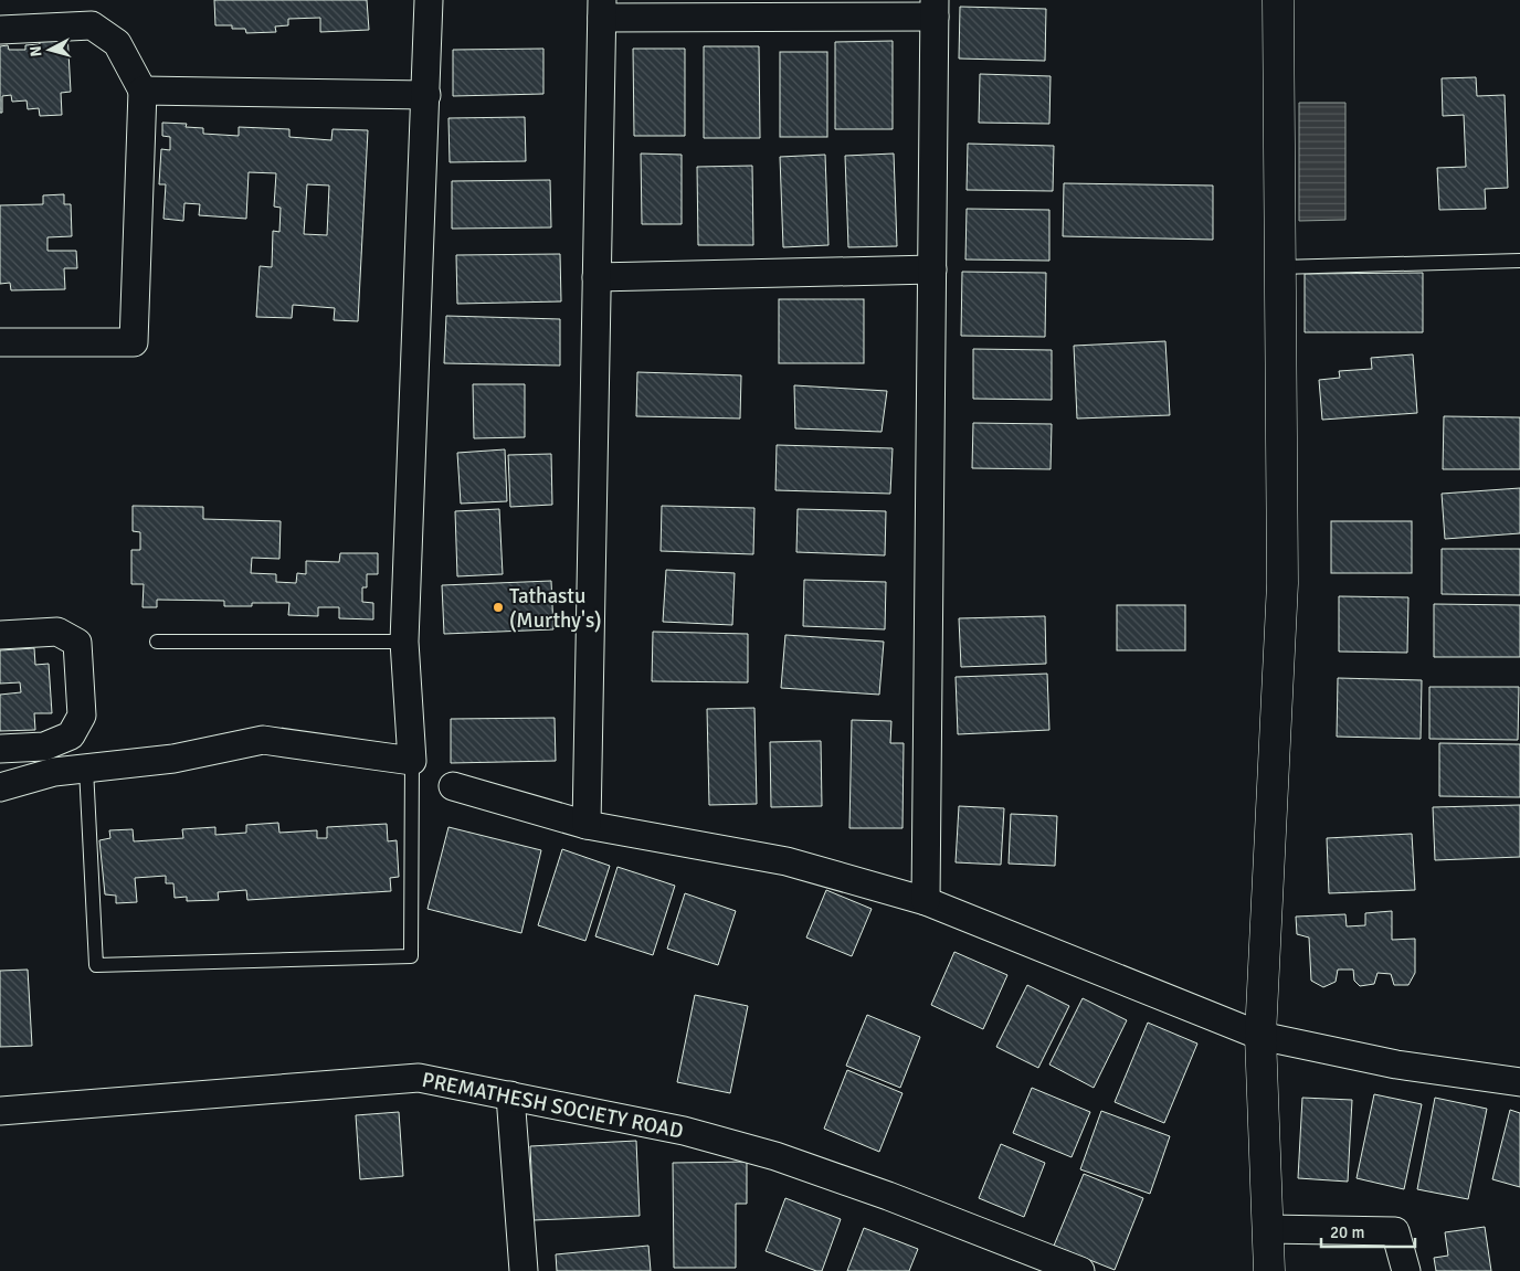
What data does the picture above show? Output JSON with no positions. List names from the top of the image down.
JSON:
{
  "streets": {
    "street": ["PREMATHESH SOCIETY ROAD"]
  },
  "places": ["Tathastu (Murthy's)"],
  "scale_bar": "20 m",
  "north": "left"
}
